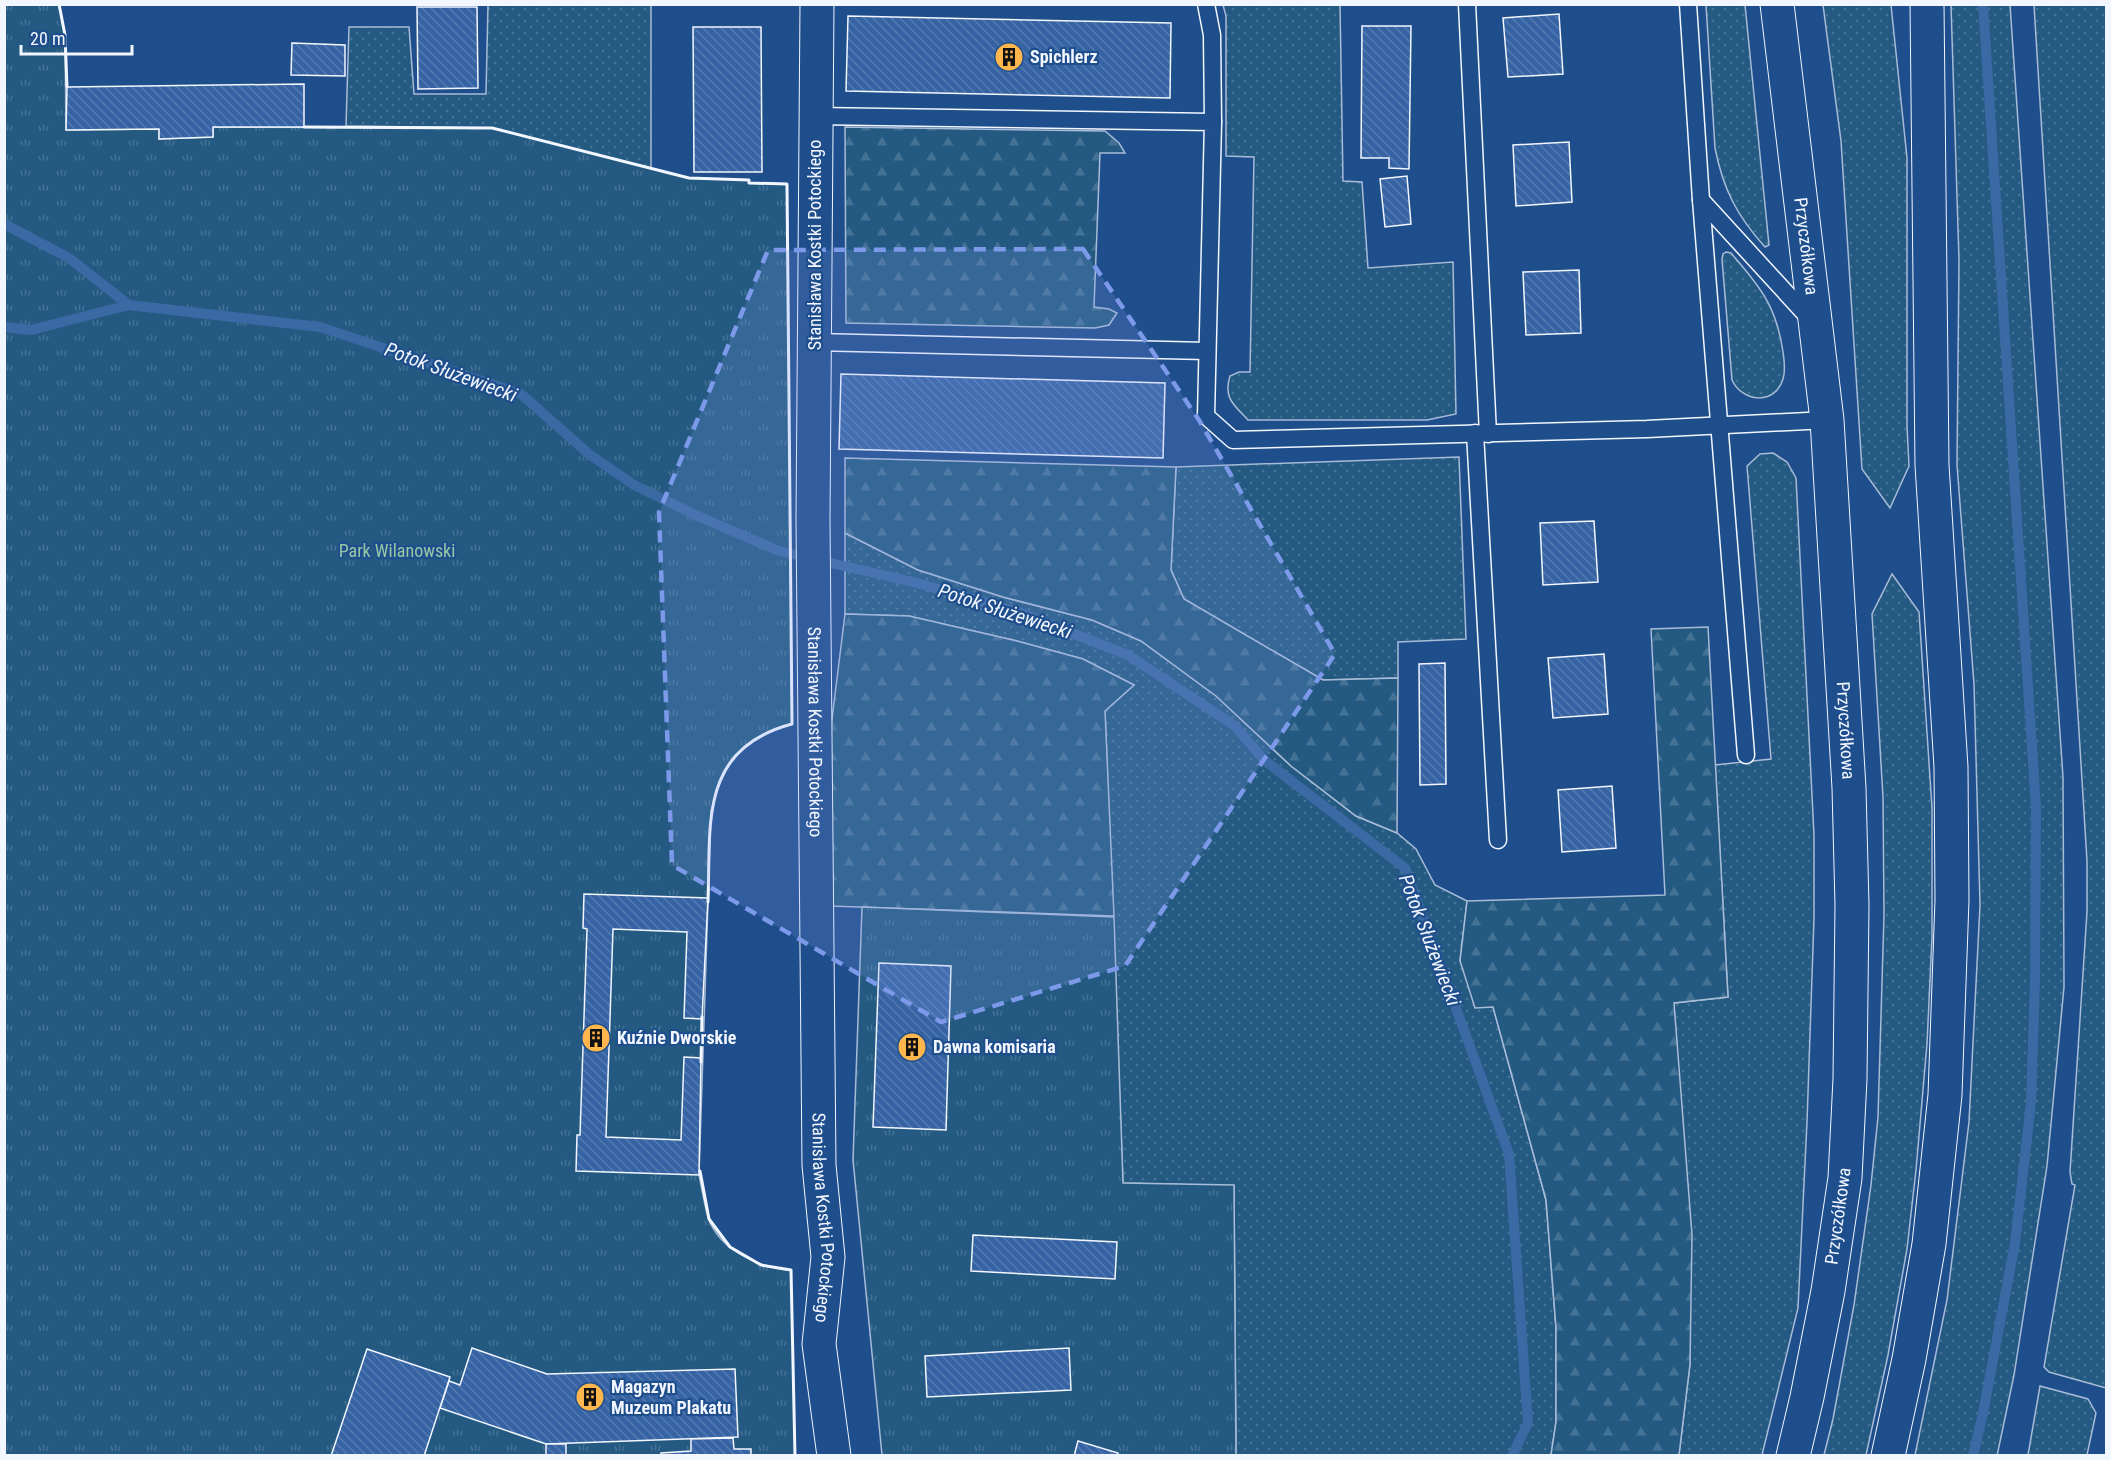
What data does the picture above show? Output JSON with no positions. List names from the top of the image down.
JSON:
{
  "streets": {
    "main road": ["Stanisława Kostki Potockiego", "Przyczółkowa"]
  },
  "water": ["Potok Służewiecki"],
  "parks": ["Park Wilanowski"],
  "places": {
    "building": [
      "Spichlerz",
      "Kuźnie Dworskie",
      "Dawna komisaria",
      "Magazyn Muzeum Plakatu"
    ]
  },
  "scale_bar": "20 m"
}
